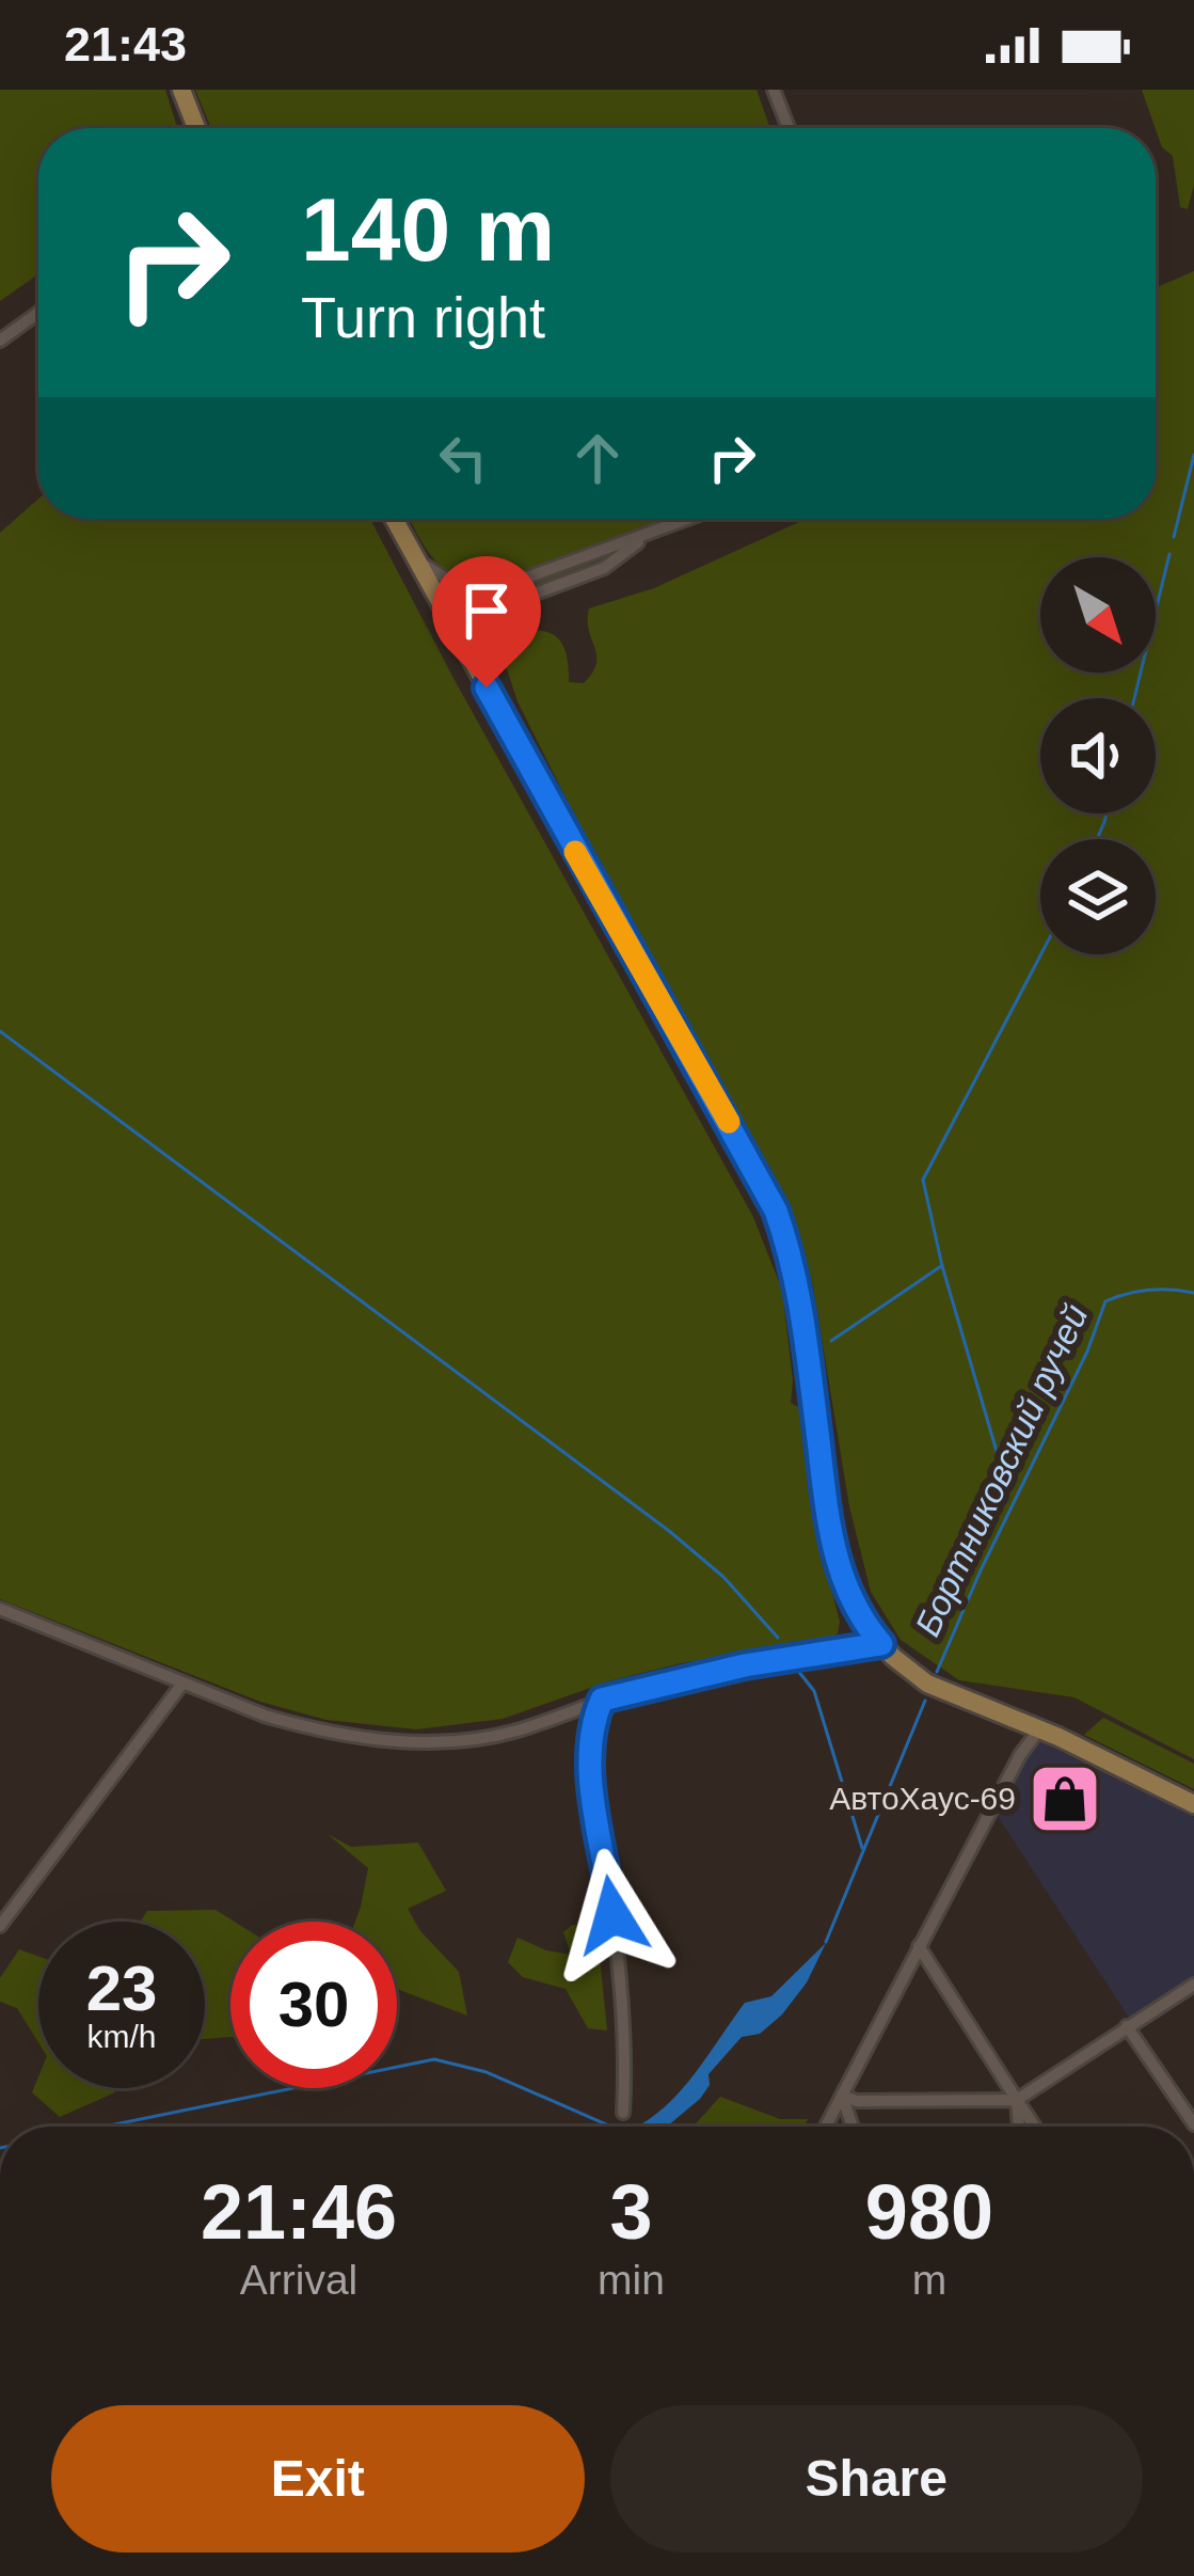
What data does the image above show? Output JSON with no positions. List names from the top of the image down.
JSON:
{
  "water": ["Бортниковский ручей"],
  "places": {
    "shop": ["АвтоХаус-69"]
  },
  "north": "bottom right",
  "page": {
    "status": "21:43",
    "turn": ["140 m", "Turn right"],
    "speed": "23 km/h",
    "limit": "30",
    "eta": [
      "21:46",
      "Arrival",
      "3",
      "min",
      "980",
      "m"
    ],
    "buttons": ["Exit", "Share"]
  }
}
